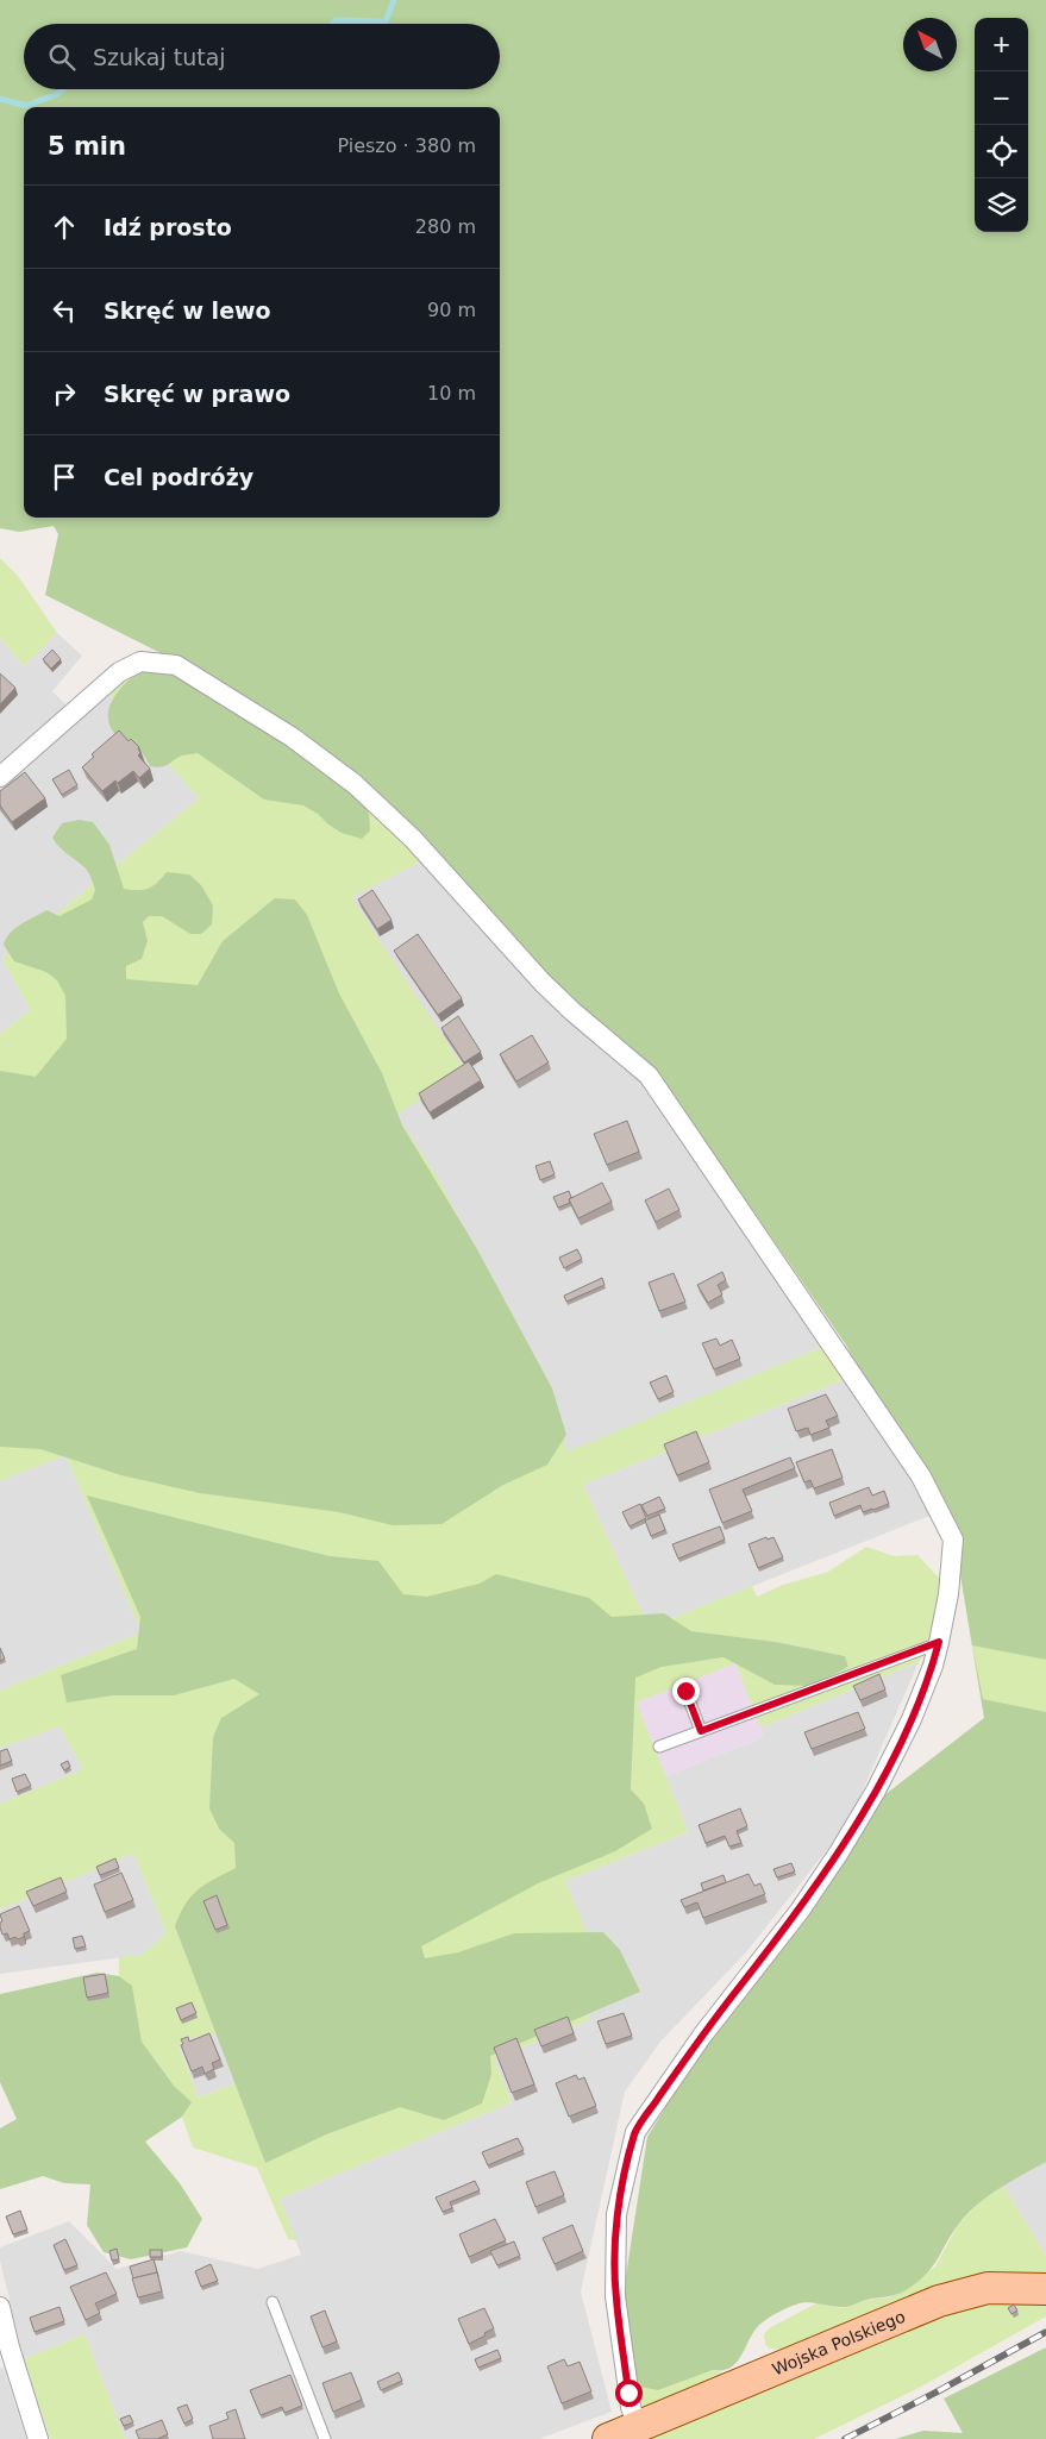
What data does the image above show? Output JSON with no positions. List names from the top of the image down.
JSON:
{
  "streets": {
    "main road": ["Wojska Polskiego"]
  },
  "north": "top left",
  "page": {
    "map_buttons": ["+", "−"],
    "search": "Szukaj tutaj",
    "heading": ["5 min", "Pieszo · 380 m"],
    "list": [
      ["Idź prosto", "280 m"],
      ["Skręć w lewo", "90 m"],
      ["Skręć w prawo", "10 m"],
      "Cel podróży"
    ]
  }
}
